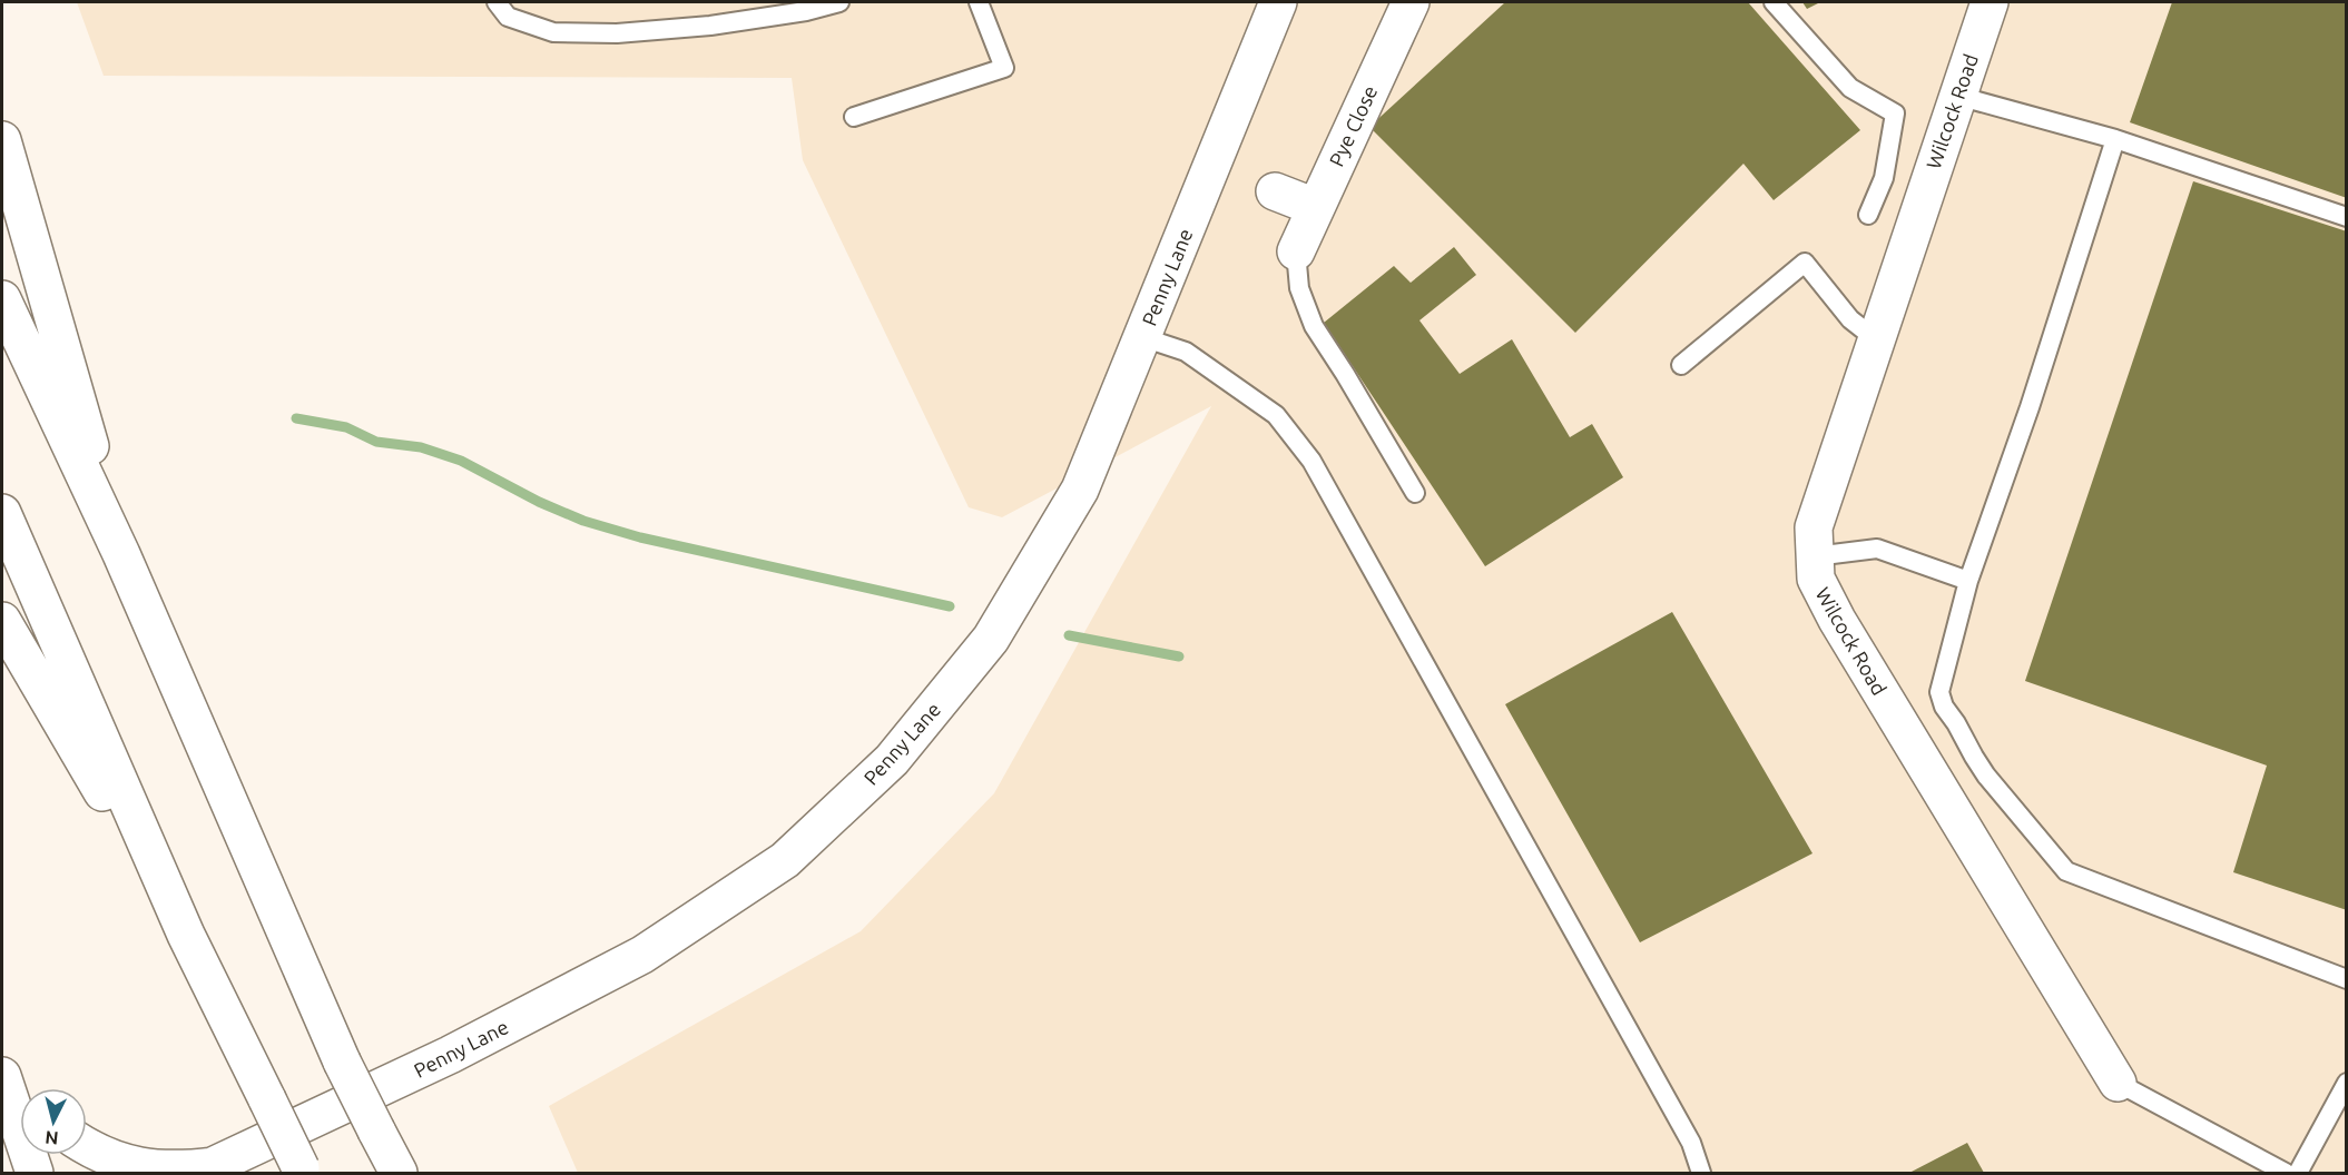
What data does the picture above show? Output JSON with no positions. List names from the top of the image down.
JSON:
{
  "streets": {
    "main road": ["Wilcock Road", "Pye Close", "Penny Lane"]
  },
  "north": "bottom"
}
